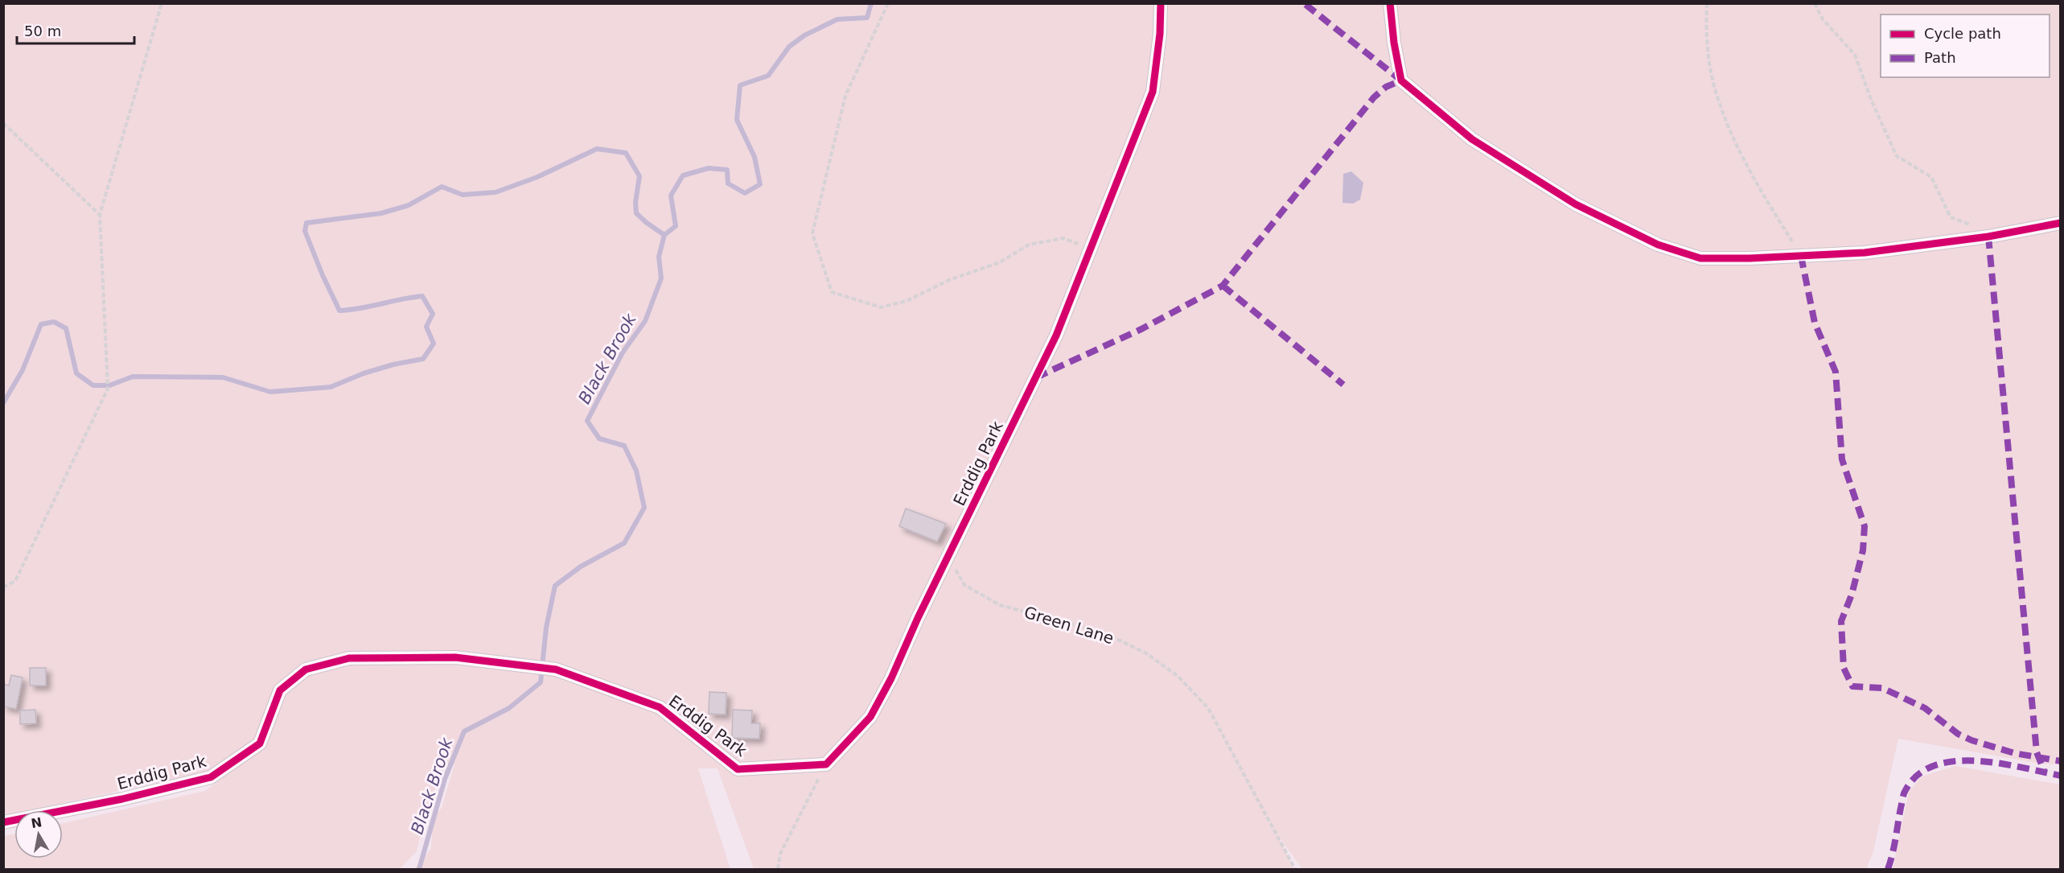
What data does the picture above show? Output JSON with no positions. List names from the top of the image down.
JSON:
{
  "streets": {
    "street": ["Erddig Park"],
    "path": ["Green Lane"]
  },
  "crossings": [
    ["Erddig Park", "Green Lane"]
  ],
  "water": ["Black Brook"],
  "legend": ["Cycle path", "Path"],
  "scale_bar": "50 m",
  "north": "top"
}
